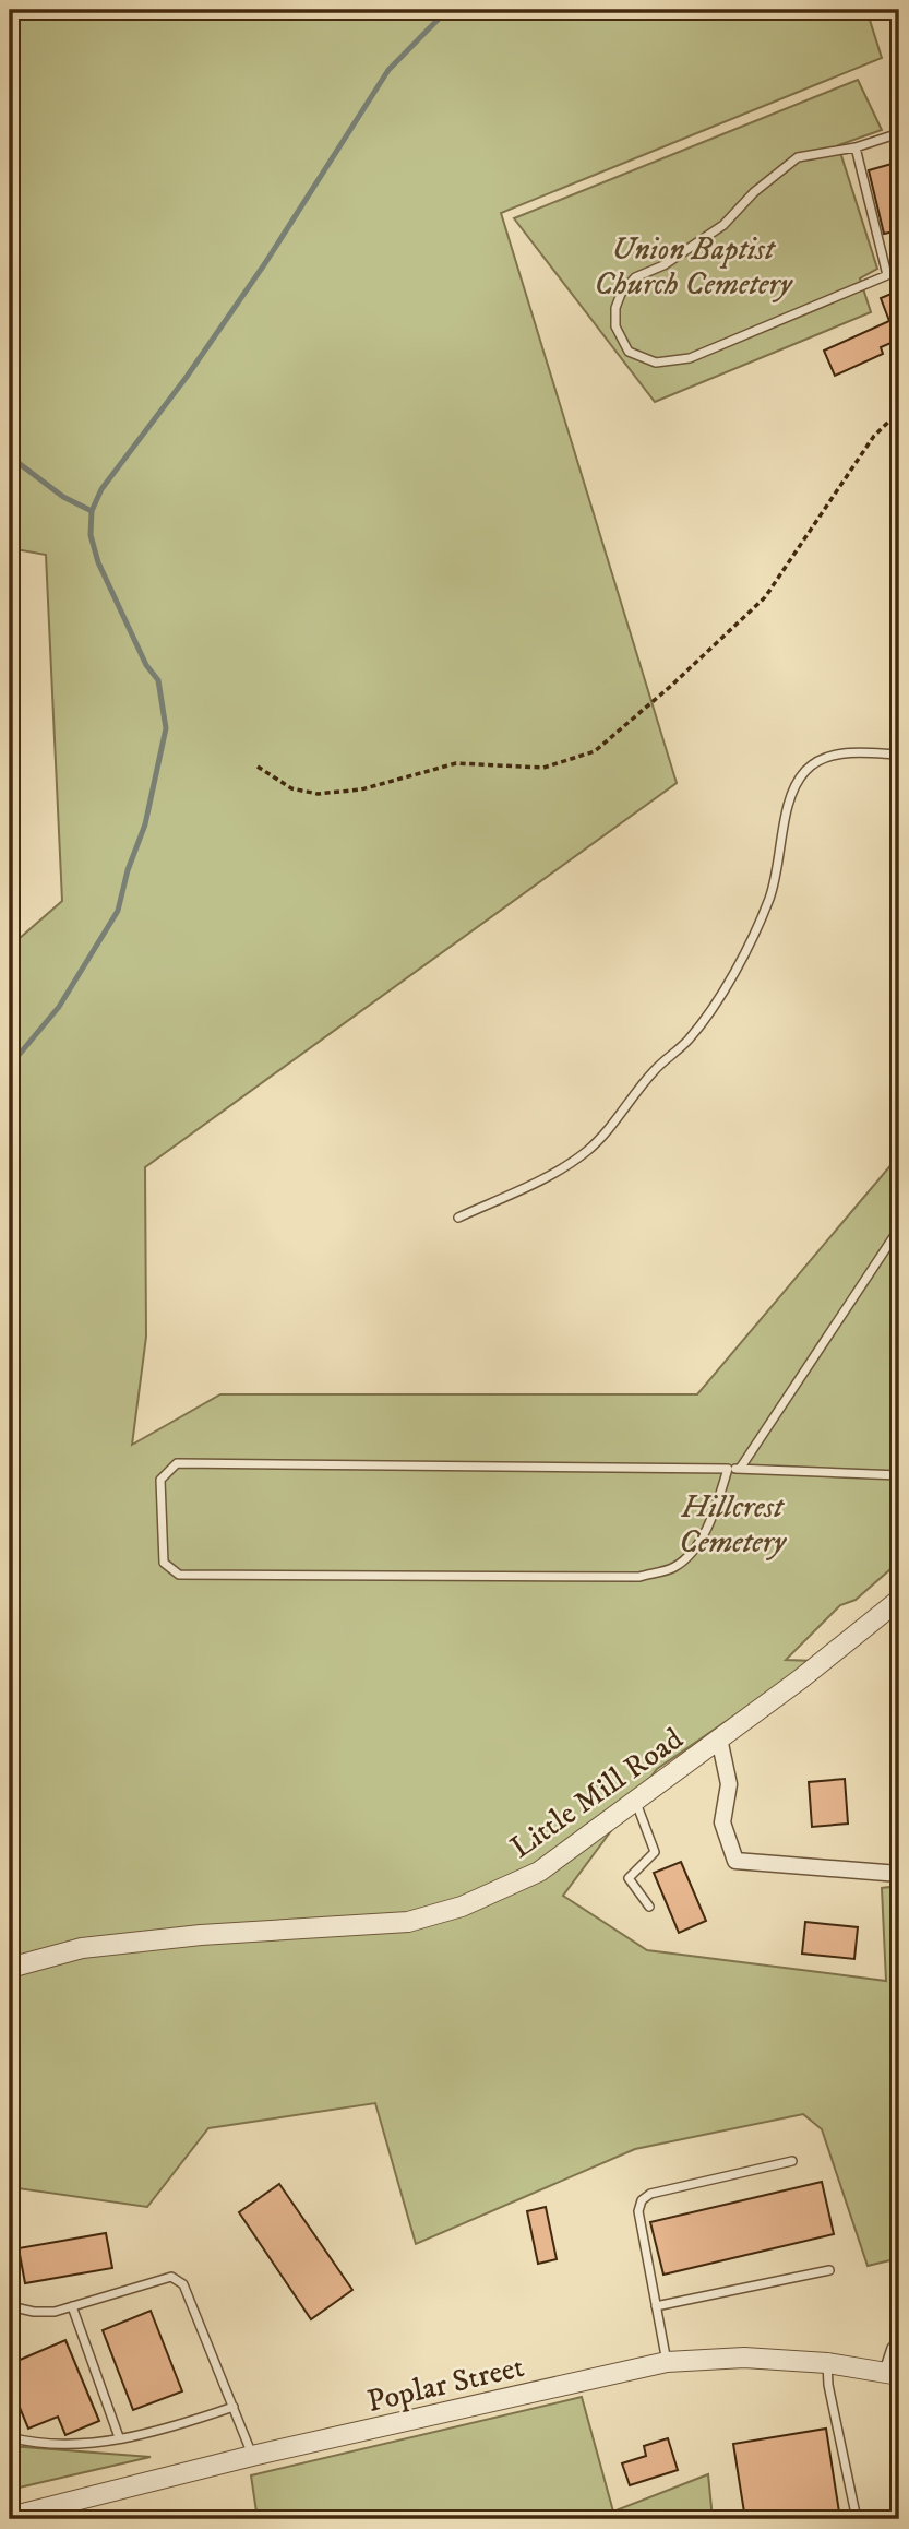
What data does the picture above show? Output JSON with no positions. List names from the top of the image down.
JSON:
{
  "streets": {
    "street": ["Little Mill Road", "Poplar Street"]
  },
  "parks": ["Union Baptist Church Cemetery", "Hillcrest Cemetery"]
}
